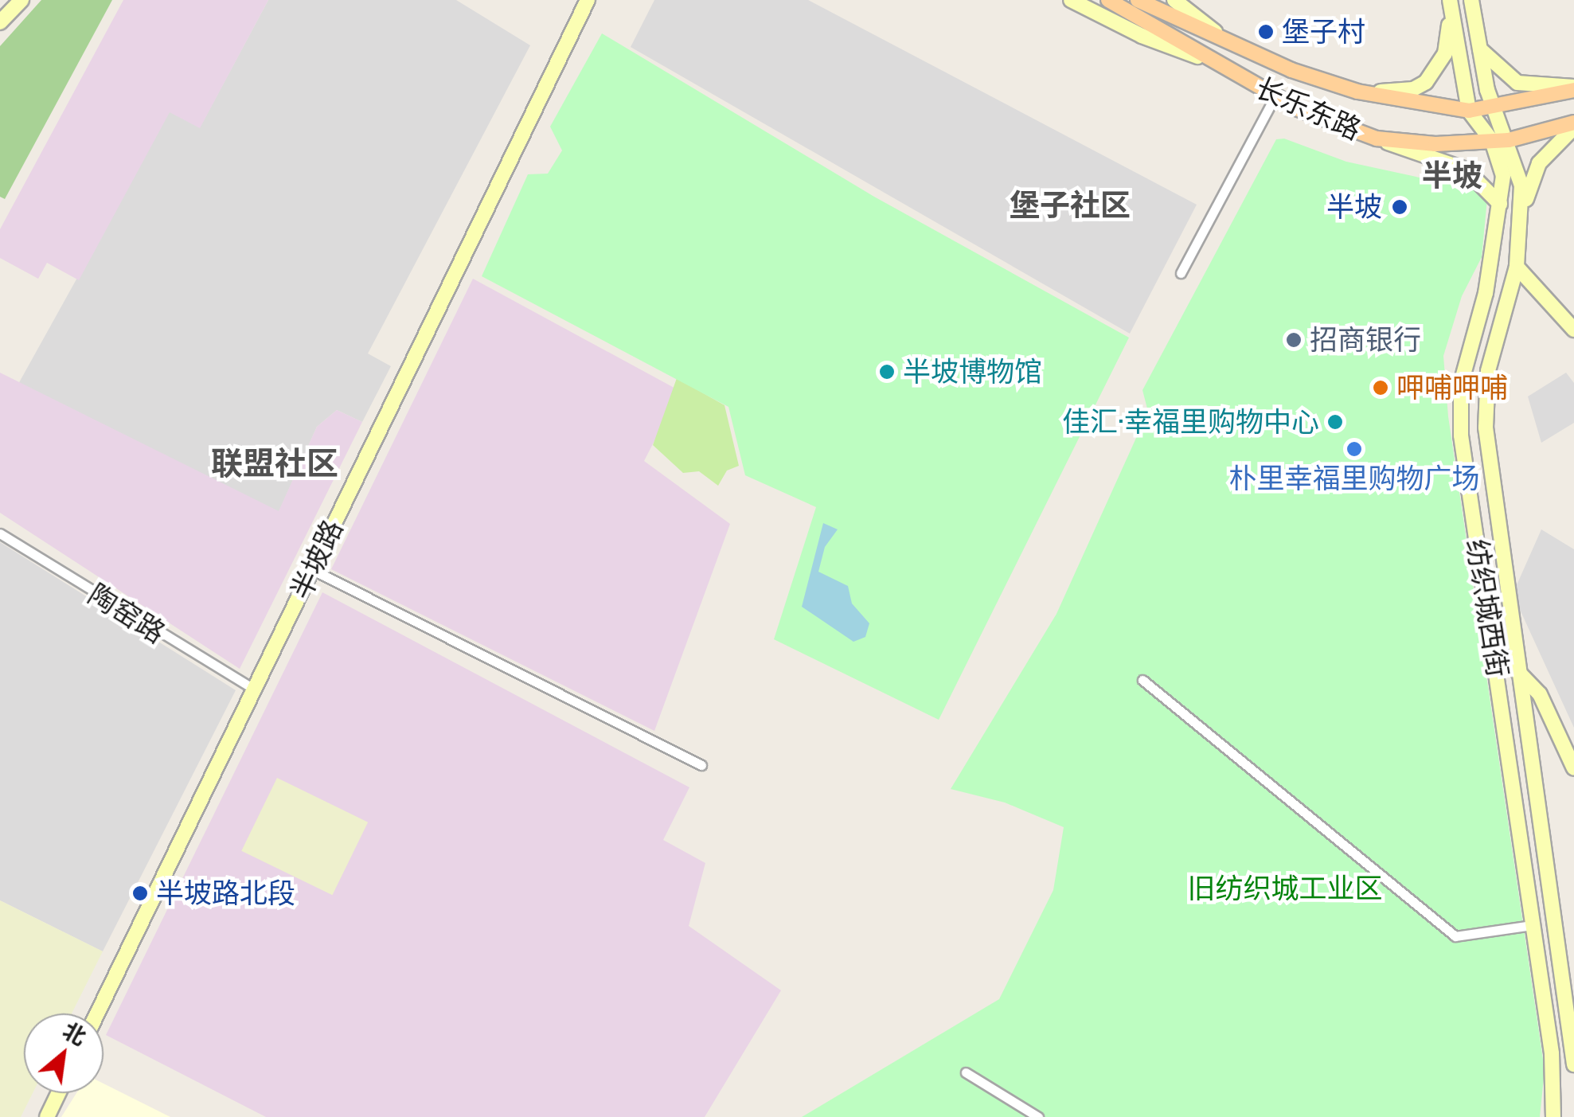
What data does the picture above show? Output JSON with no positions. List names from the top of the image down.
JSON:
{
  "streets": {
    "main road": ["长乐东路", "半坡路", "纺织城西街"],
    "street": ["陶窑路"]
  },
  "crossings": [
    ["长乐东路", "纺织城西街"],
    ["半坡路", "陶窑路"]
  ],
  "districts": ["半坡", "堡子社区", "联盟社区"],
  "parks": ["旧纺织城工业区"],
  "places": [
    "堡子村",
    "半坡",
    "招商银行",
    "半坡博物馆",
    "呷哺呷哺",
    "佳汇·幸福里购物中心",
    "朴里幸福里购物广场",
    "半坡路北段"
  ],
  "north": "top right"
}
